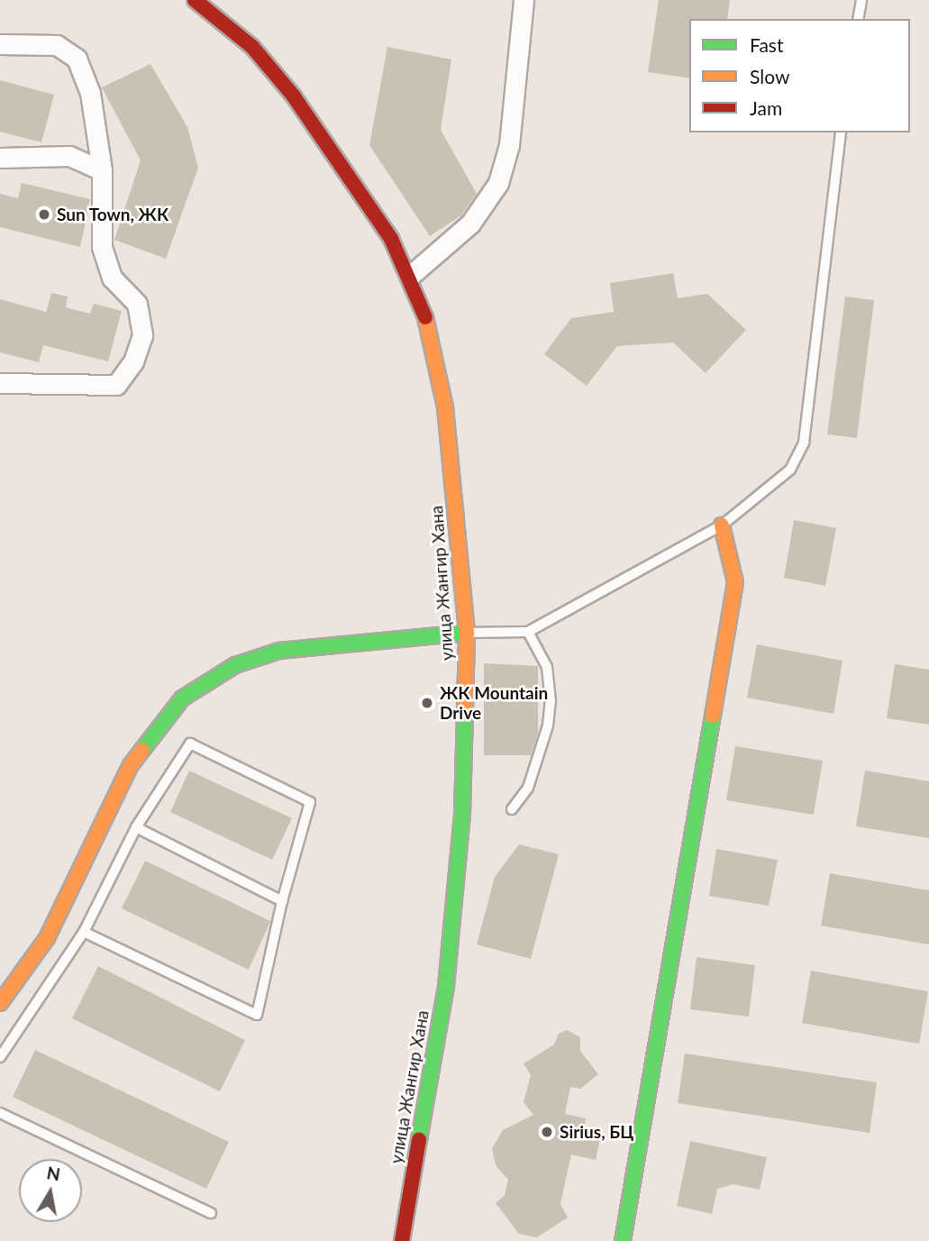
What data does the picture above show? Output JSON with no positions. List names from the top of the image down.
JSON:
{
  "streets": {
    "street": ["улица Жангир Хана"]
  },
  "places": ["Sun Town, ЖК", "ЖК Mountain Drive", "Sirius, БЦ"],
  "legend": ["Fast", "Slow", "Jam"],
  "north": "top"
}
